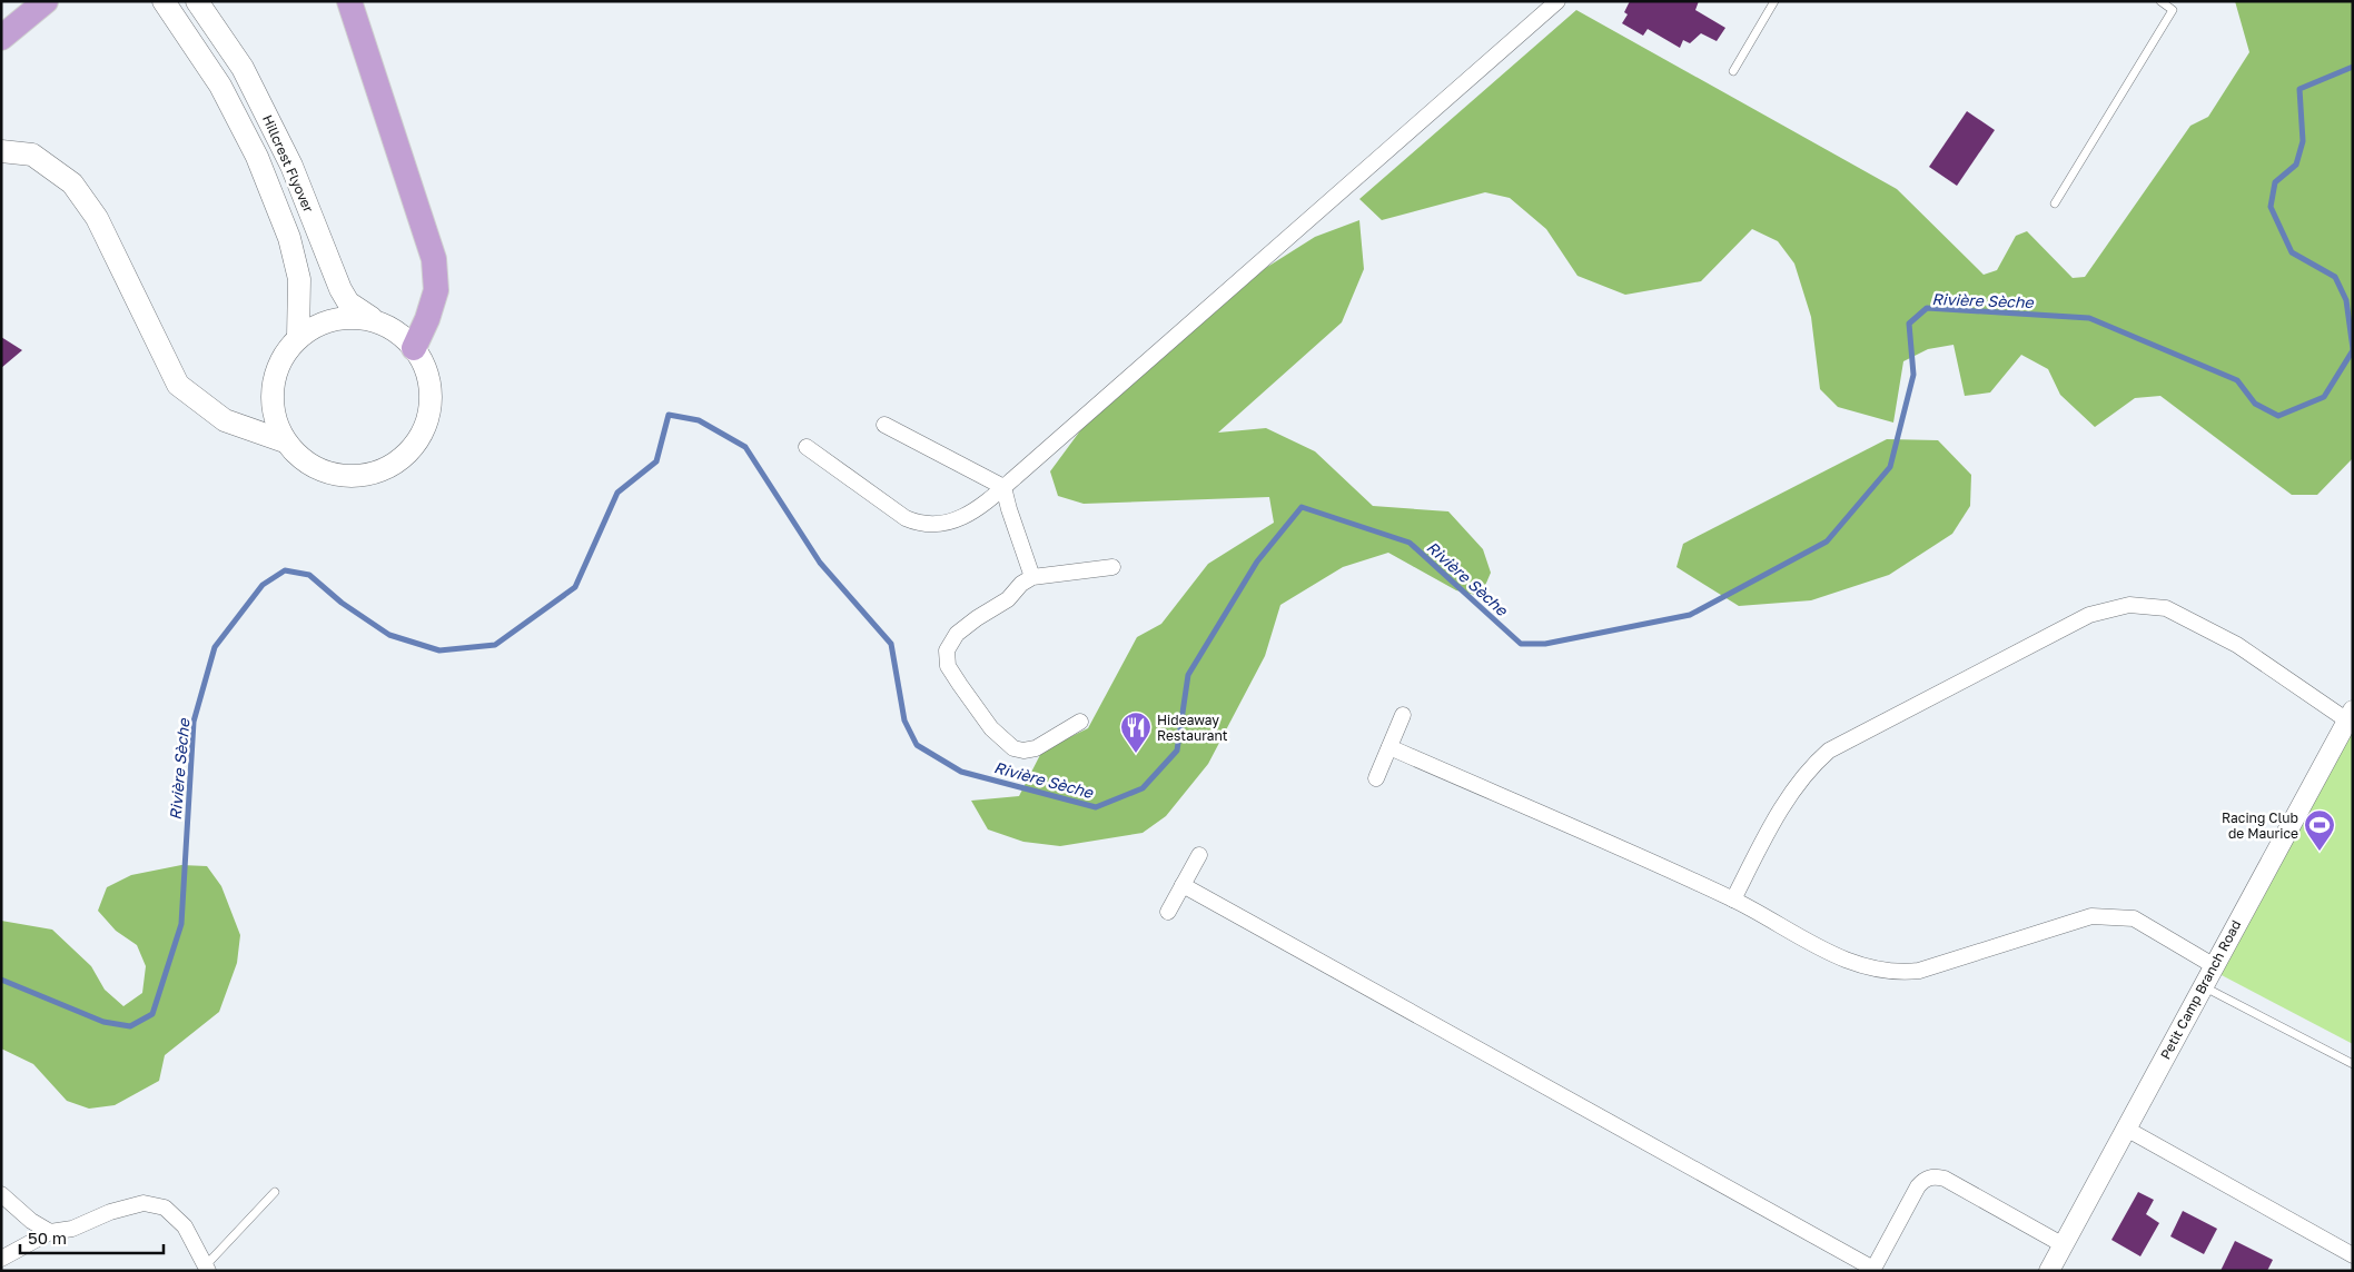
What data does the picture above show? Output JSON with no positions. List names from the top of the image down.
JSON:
{
  "streets": {
    "main road": ["Hillcrest Flyover"],
    "street": ["Petit Camp Branch Road"]
  },
  "water": ["Rivière Sèche"],
  "places": {
    "restaurant": ["Hideaway Restaurant"],
    "sports": ["Racing Club de Maurice"]
  },
  "scale_bar": "50 m"
}
